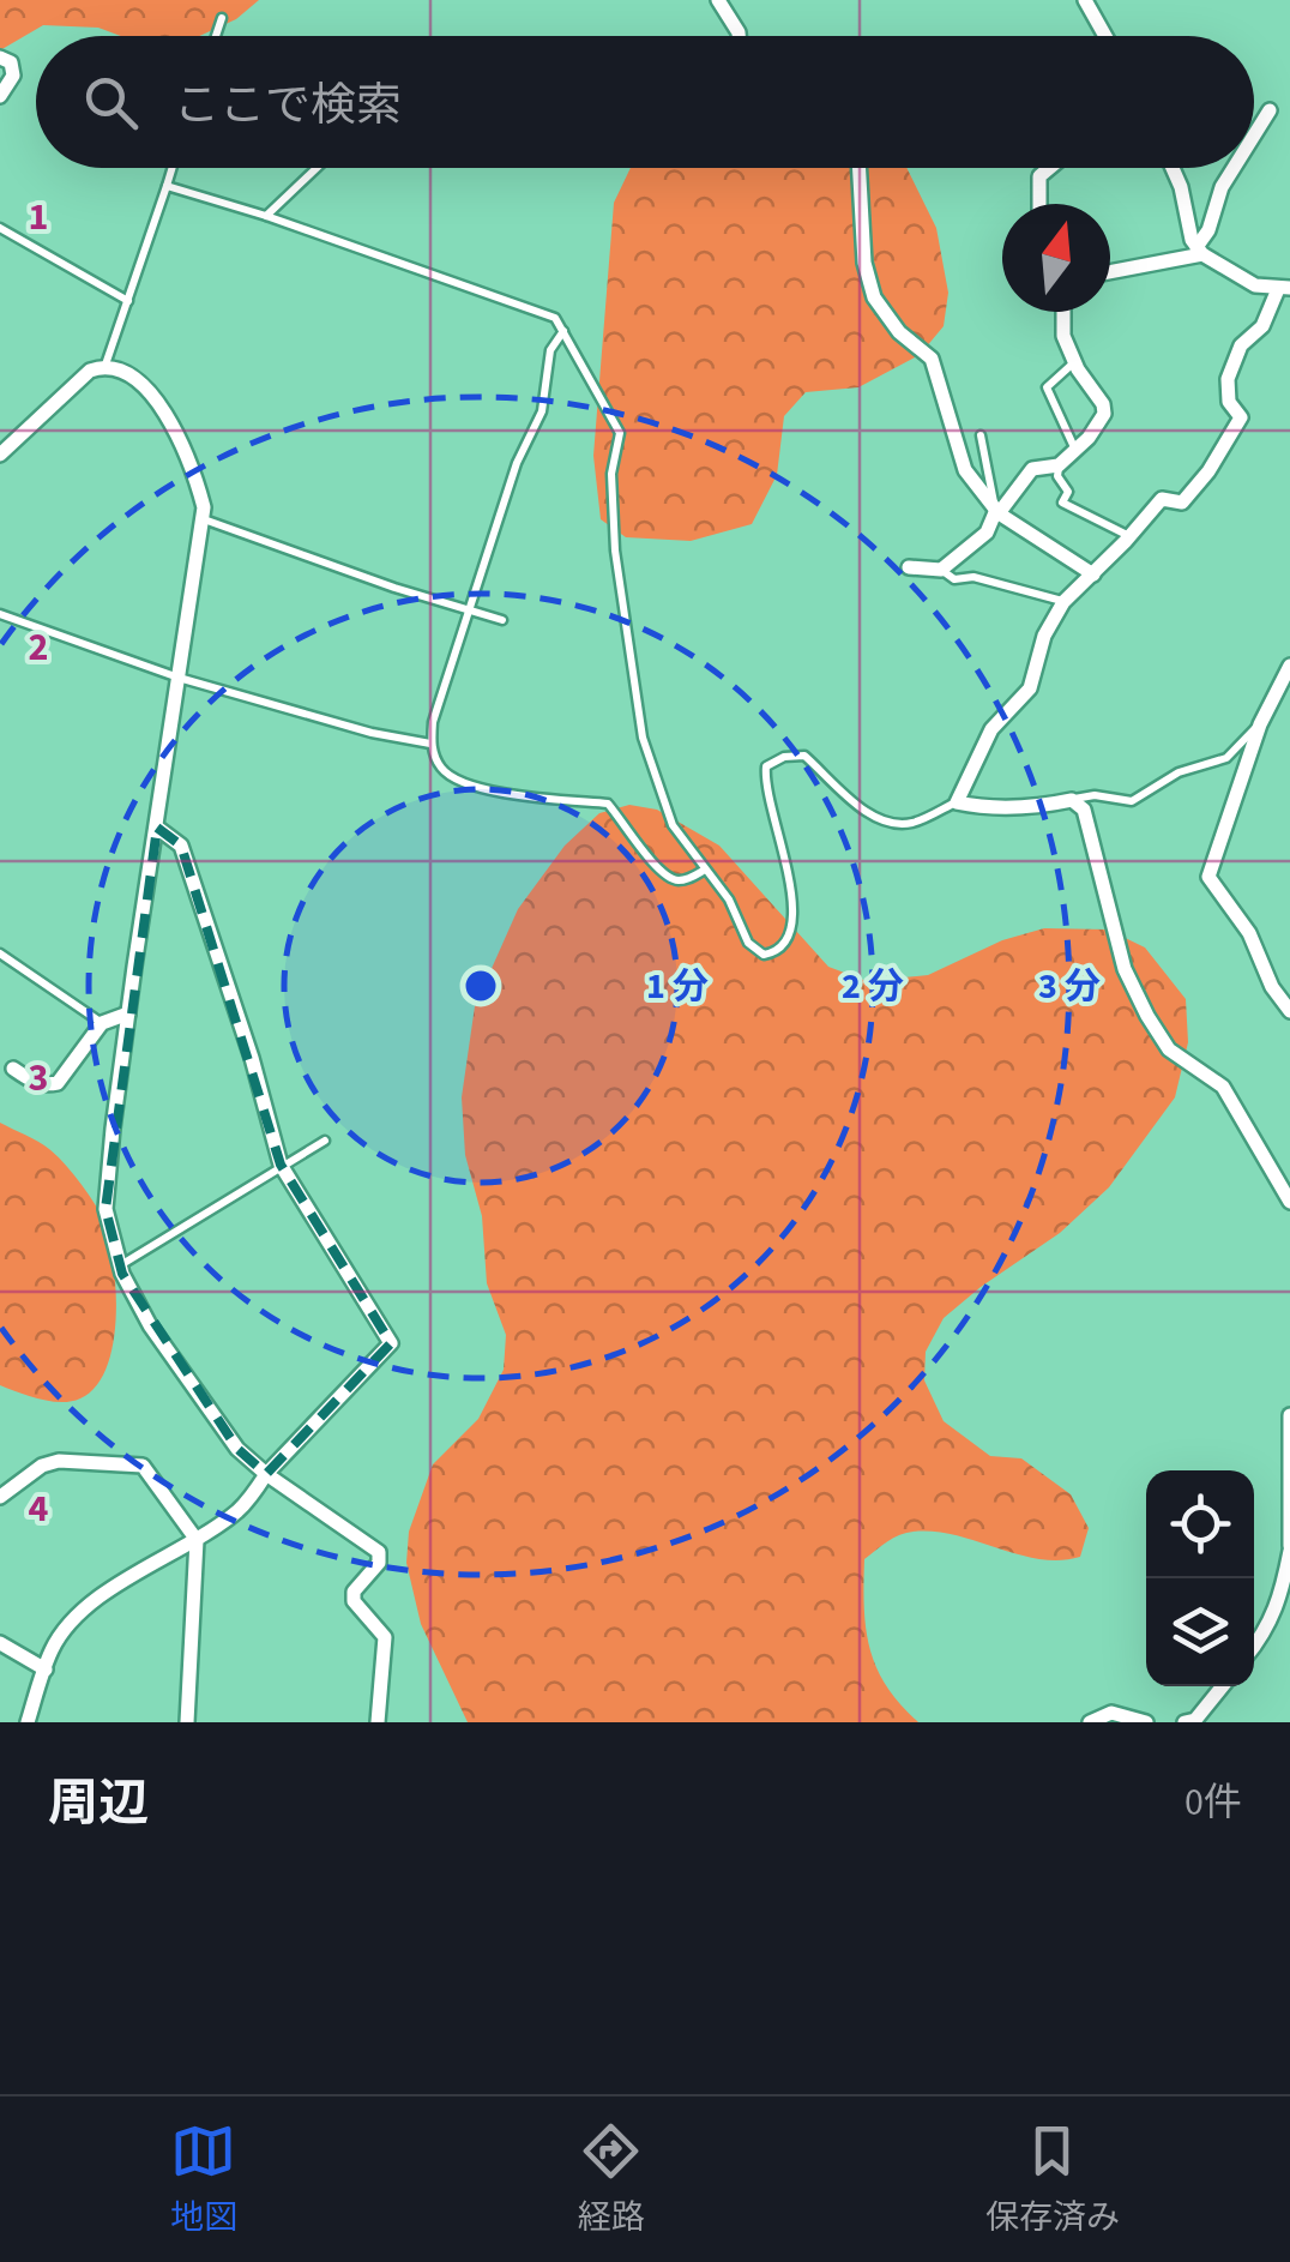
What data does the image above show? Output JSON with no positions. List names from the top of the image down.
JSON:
{
  "north": "top",
  "page": {
    "search": "ここで検索",
    "heading": ["周辺", "0件"],
    "nav": ["地図", "経路", "保存済み"]
  },
  "grid": {
    "rows": [
      "1",
      "2",
      "3",
      "4"
    ]
  },
  "rings": ["1 分", "2 分", "3 分"]
}
